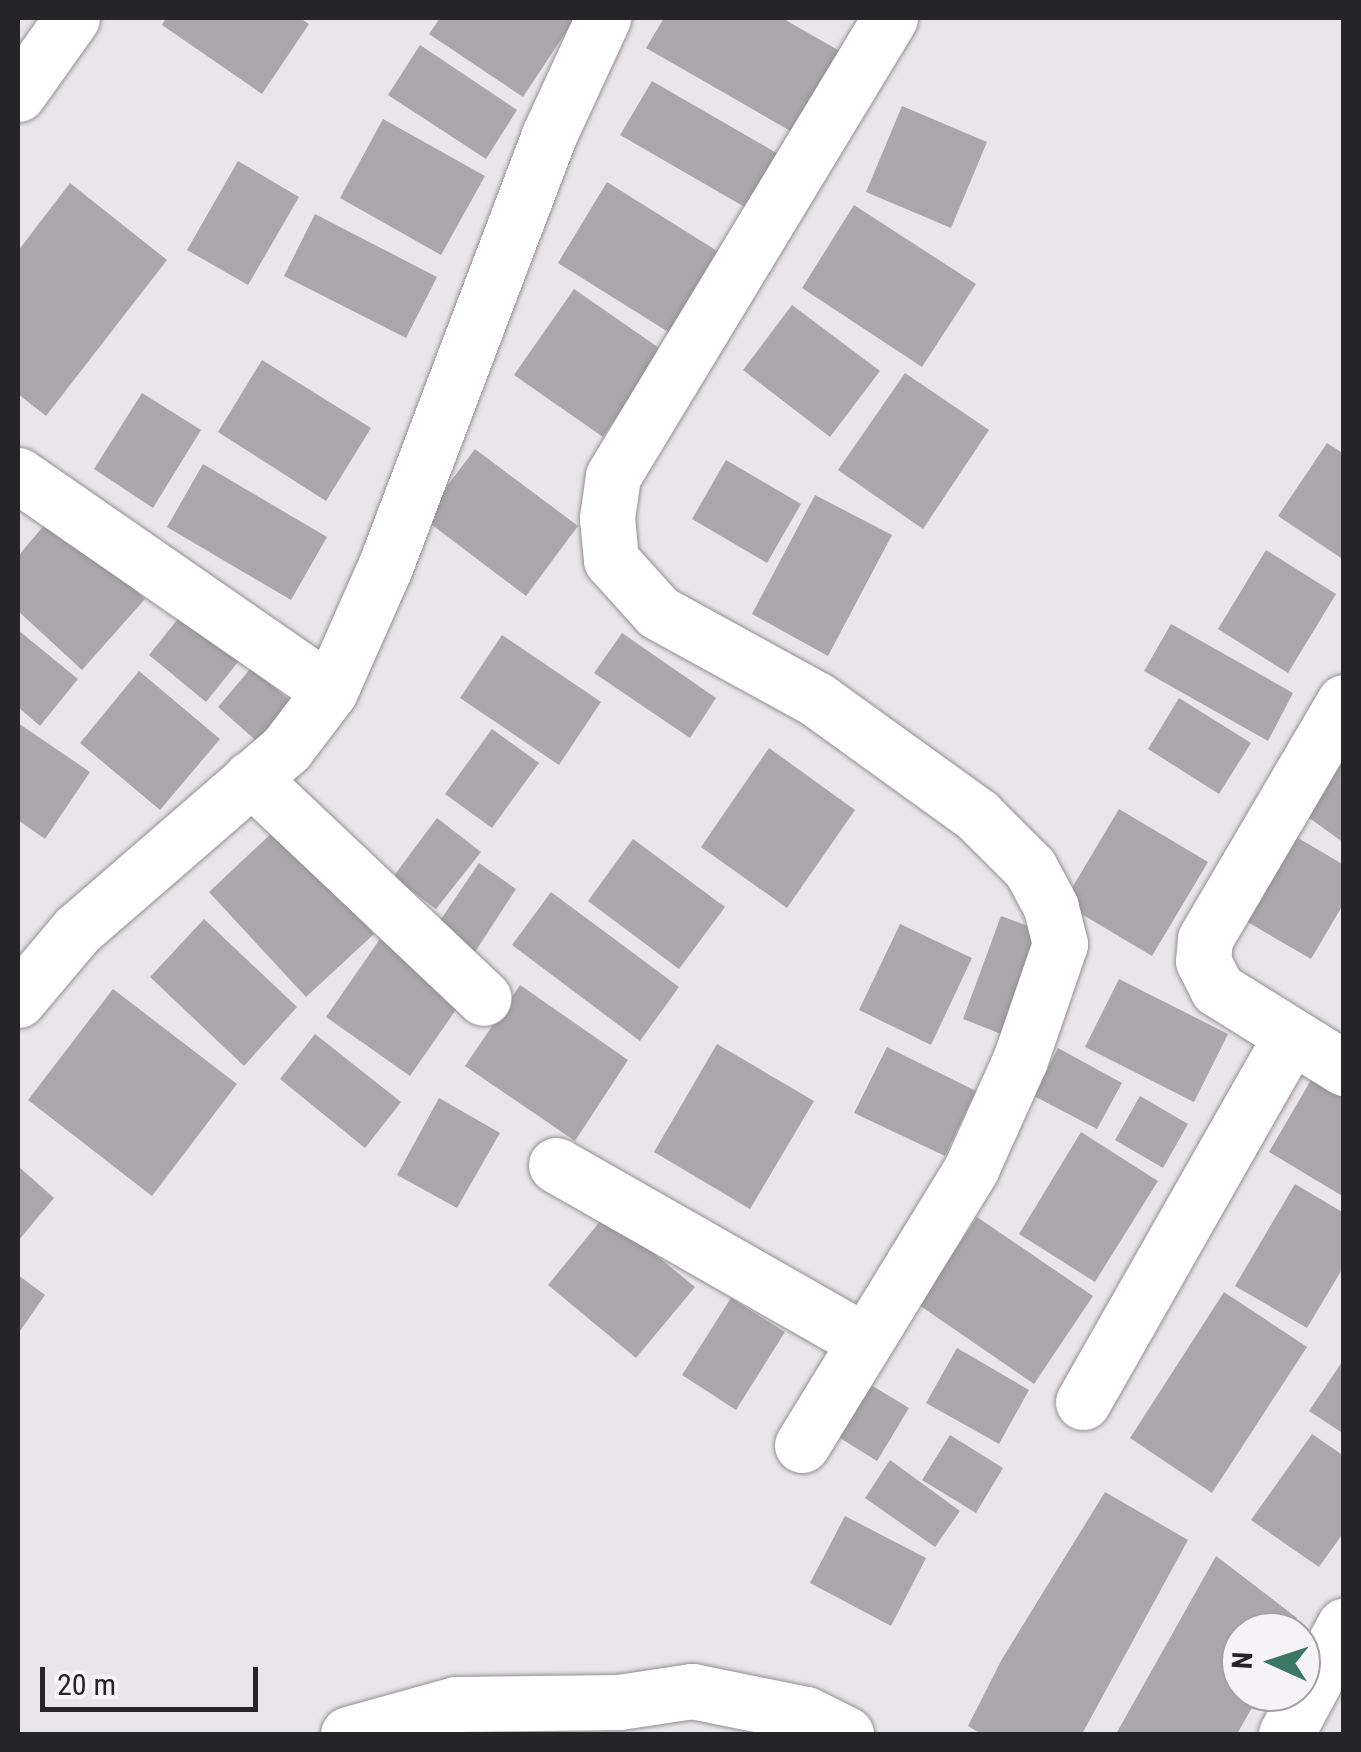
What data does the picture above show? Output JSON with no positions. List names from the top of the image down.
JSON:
{
  "scale_bar": "20 m",
  "north": "left"
}
